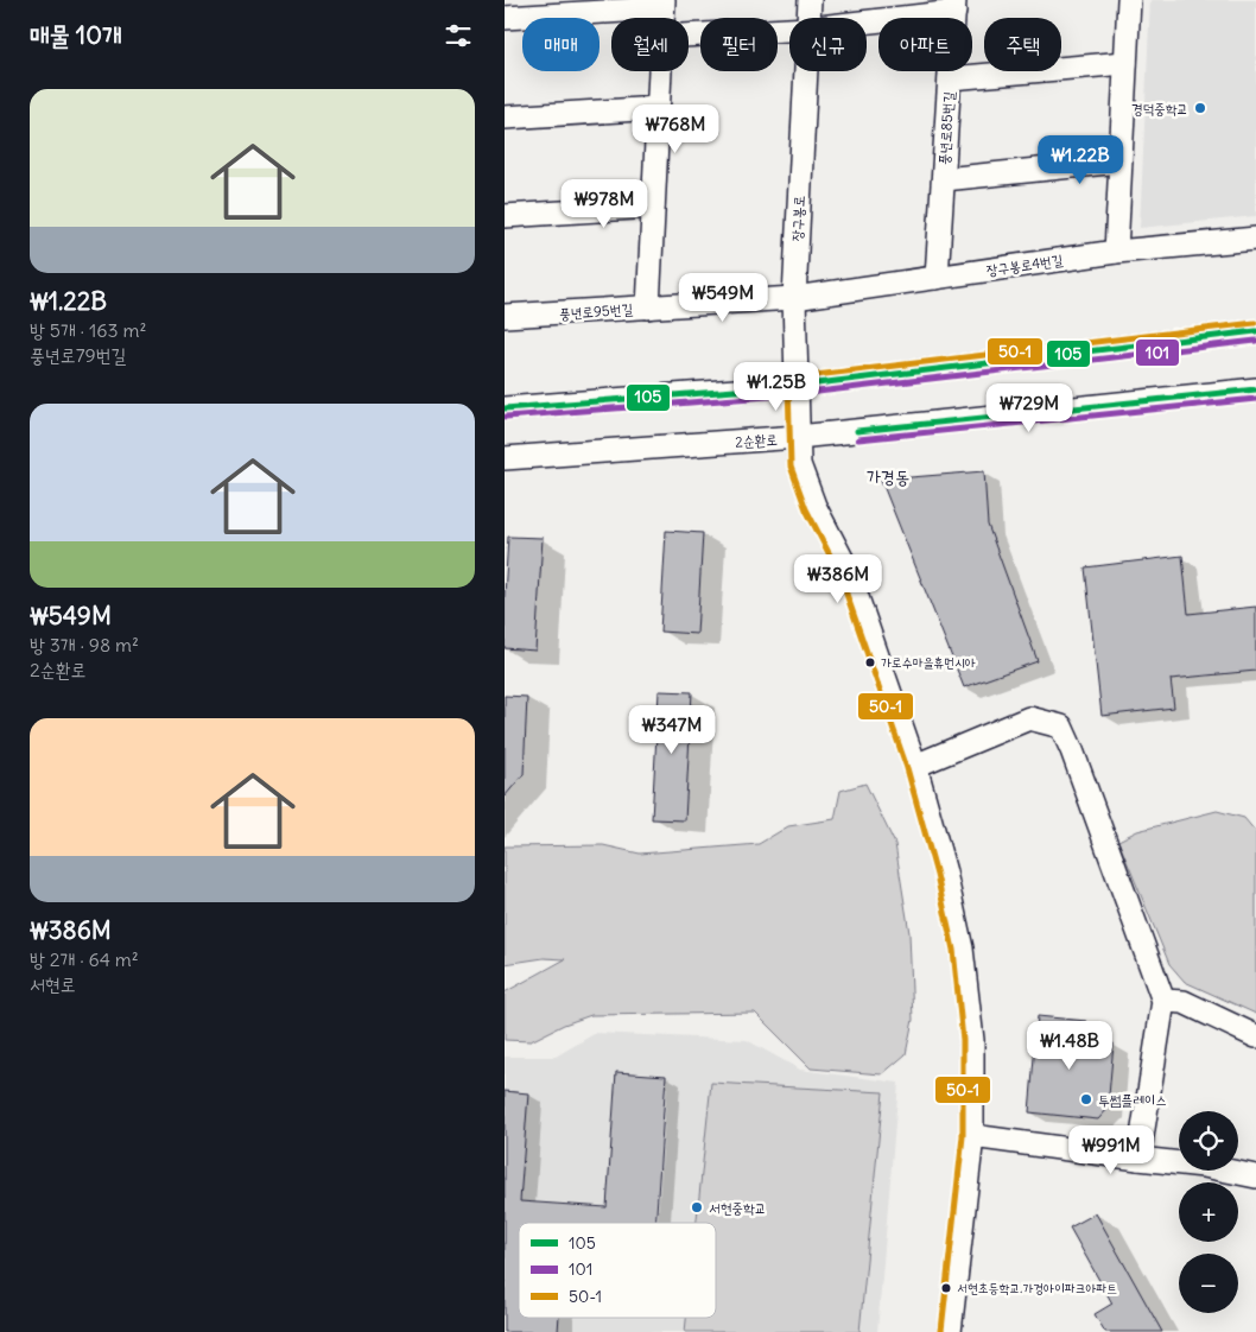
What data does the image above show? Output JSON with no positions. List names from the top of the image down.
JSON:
{
  "streets": {
    "street": [
      "풍년로85번길",
      "장구봉로",
      "장구봉로4번길",
      "풍년로95번길",
      "2순환로"
    ]
  },
  "crossings": [
    ["풍년로85번길", "장구봉로4번길"],
    ["장구봉로", "장구봉로4번길"],
    ["장구봉로", "2순환로"],
    ["장구봉로4번길", "풍년로95번길"]
  ],
  "districts": ["가경동"],
  "places": [
    "경덕중학교",
    "가로수마을휴먼시아",
    "투썸플레이스",
    "서현중학교",
    "서현초등학교.가경아이파크아파트"
  ],
  "lines": ["transit line 50-1", "transit line 105", "transit line 101"],
  "legend": ["105", "101", "50-1"],
  "page": {
    "heading": "매물 10개",
    "chip": [
      "매매",
      "월세",
      "필터",
      "신규",
      "아파트",
      "주택"
    ],
    "list": [
      {
        "name": "₩1.22B",
        "note": "방 5개 · 163 m² · 풍년로79번길"
      },
      {
        "name": "₩549M",
        "note": "방 3개 · 98 m² · 2순환로"
      },
      {
        "name": "₩386M",
        "note": "방 2개 · 64 m² · 서현로"
      }
    ],
    "price": [
      "₩768M",
      "₩1.22B",
      "₩978M",
      "₩549M",
      "₩1.25B",
      "₩729M",
      "₩386M",
      "₩347M",
      "₩1.48B",
      "₩991M"
    ],
    "map_buttons": ["+", "−"]
  }
}
